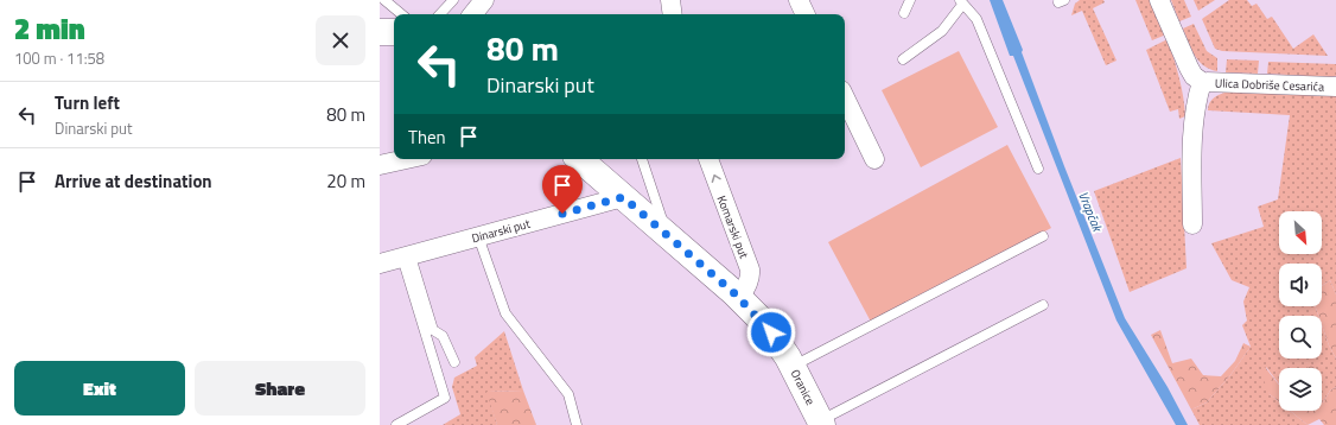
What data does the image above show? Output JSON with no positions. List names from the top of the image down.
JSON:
{
  "streets": {
    "main road": ["Oranice"],
    "street": ["Ulica Dobriše Cesarića", "Komarski put", "Dinarski put"]
  },
  "crossings": [
    ["Komarski put", "Oranice"],
    ["Dinarski put", "Oranice"]
  ],
  "water": ["Vrapčak"],
  "north": "bottom right",
  "page": {
    "heading": ["2 min", "100 m · 11:58"],
    "turn": ["80 m", "Dinarski put"],
    "list": [
      {
        "name": "Turn left",
        "note": "Dinarski put",
        "value": "80 m"
      },
      {
        "name": "Arrive at destination",
        "value": "20 m"
      }
    ],
    "then": "Then",
    "buttons": ["Exit", "Share"]
  }
}
